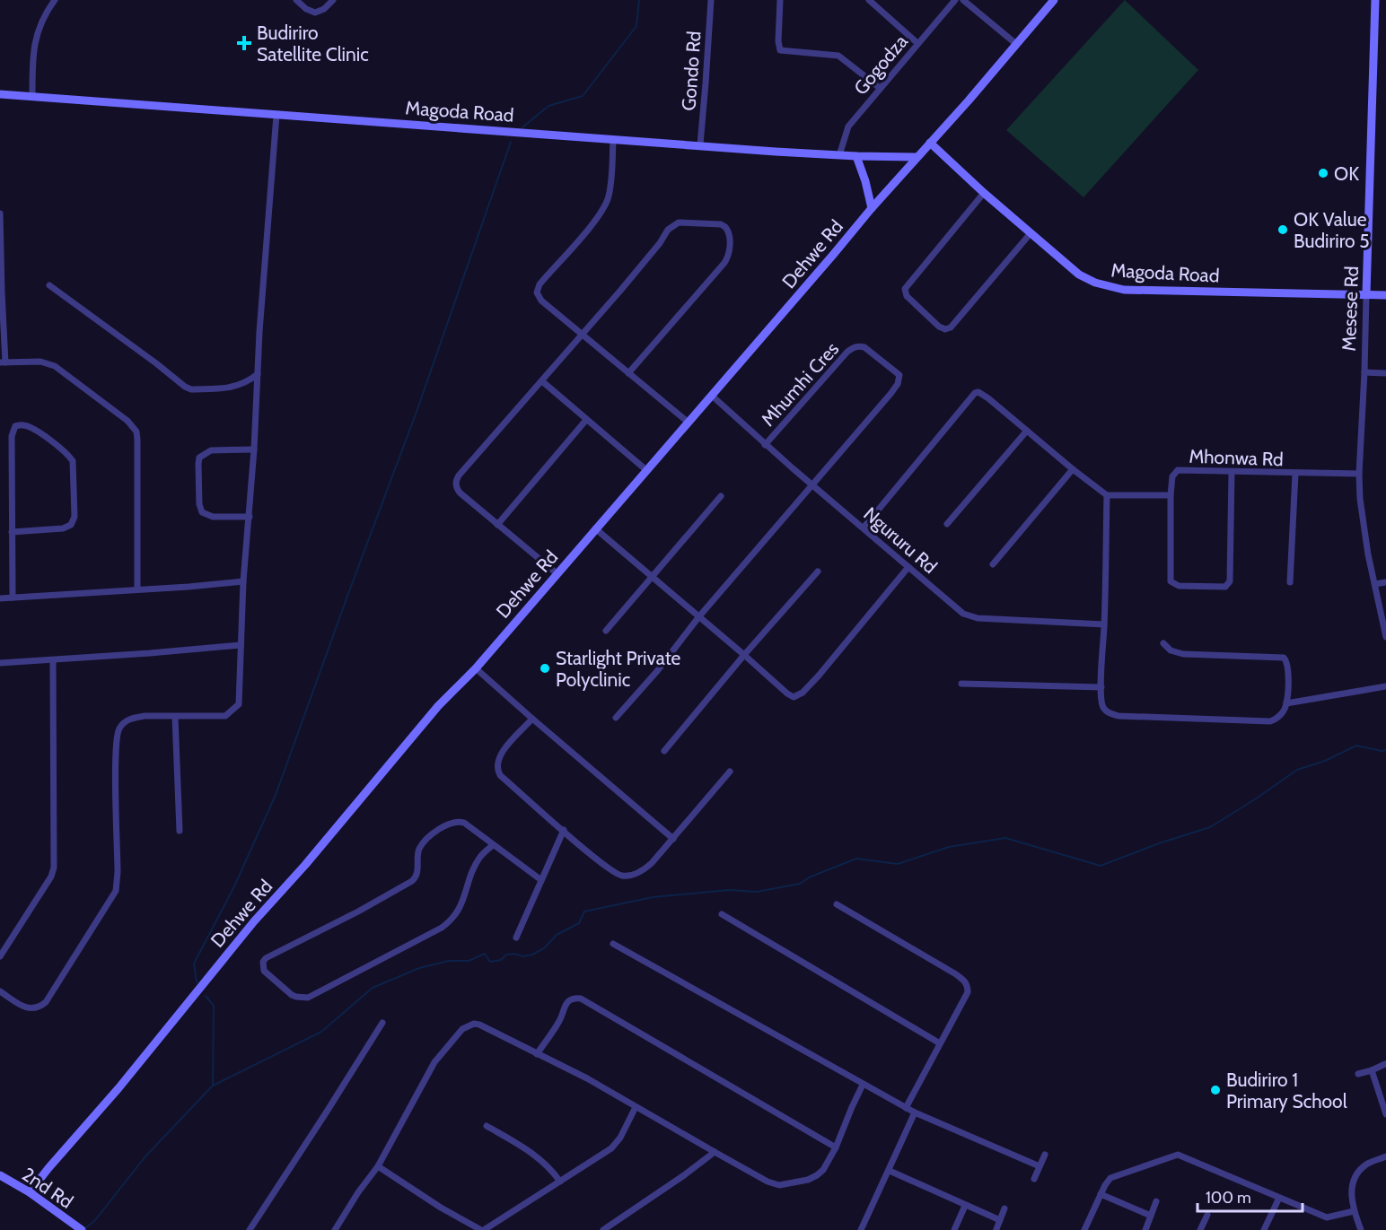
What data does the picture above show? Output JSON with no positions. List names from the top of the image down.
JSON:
{
  "streets": {
    "street": [
      "Gogodza",
      "Gondo Rd",
      "Magoda Road",
      "Dehwe Rd",
      "Mesese Rd",
      "Mhumhi Cres",
      "Mhonwa Rd",
      "Ngururu Rd",
      "2nd Rd"
    ]
  },
  "crossings": [
    ["Gogodza", "Magoda Road"],
    ["Gondo Rd", "Magoda Road"],
    ["Magoda Road", "Dehwe Rd"],
    ["Magoda Road", "Mesese Rd"],
    ["Dehwe Rd", "Ngururu Rd"],
    ["Dehwe Rd", "2nd Rd"],
    ["Mesese Rd", "Mhonwa Rd"],
    ["Mhumhi Cres", "Ngururu Rd"]
  ],
  "places": {
    "health": ["Budiriro Satellite Clinic"],
    "other": [
      "OK",
      "OK Value Budiriro 5",
      "Starlight Private Polyclinic",
      "Budiriro 1 Primary School"
    ]
  },
  "scale_bar": "100 m"
}
